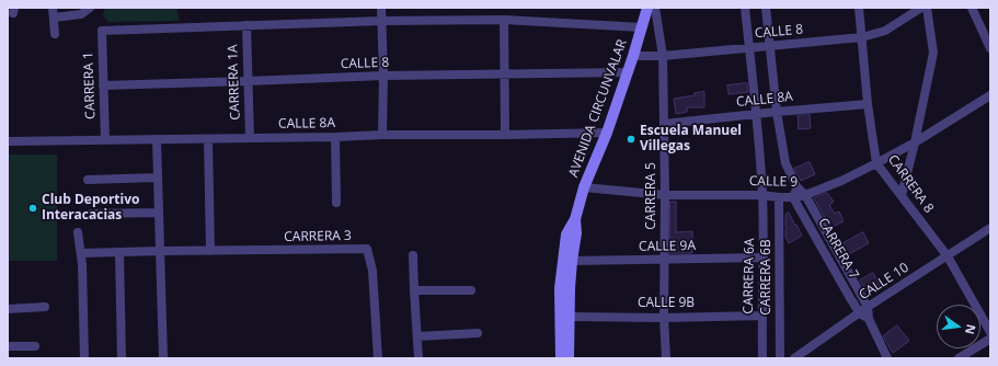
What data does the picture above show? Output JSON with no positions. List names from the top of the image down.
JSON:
{
  "streets": {
    "main road": ["AVENIDA CIRCUNVALAR"],
    "street": [
      "CALLE 8",
      "CARRERA 1A",
      "CARRERA 1",
      "CALLE 8A",
      "CALLE 9",
      "CARRERA 8",
      "CARRERA 5",
      "CARRERA 3",
      "CALLE 9A",
      "CARRERA 7",
      "CARRERA 6A",
      "CARRERA 6B",
      "CALLE 10",
      "CALLE 9B"
    ]
  },
  "crossings": [
    ["CALLE 8", "CARRERA 1A"],
    ["CALLE 8", "CARRERA 1"],
    ["CALLE 8", "AVENIDA CIRCUNVALAR"],
    ["CALLE 8", "CARRERA 8"],
    ["CALLE 8", "CARRERA 5"],
    ["CALLE 8", "CARRERA 7"],
    ["CALLE 8", "CARRERA 6A"],
    ["CARRERA 1A", "CARRERA 1"],
    ["CARRERA 1A", "CALLE 8A"],
    ["CARRERA 1", "CALLE 8A"],
    ["CALLE 8A", "AVENIDA CIRCUNVALAR"],
    ["CALLE 8A", "CARRERA 8"],
    ["CALLE 8A", "CARRERA 5"],
    ["CALLE 8A", "CARRERA 7"],
    ["CALLE 8A", "CARRERA 6A"],
    ["AVENIDA CIRCUNVALAR", "CALLE 9"],
    ["AVENIDA CIRCUNVALAR", "CALLE 9A"],
    ["AVENIDA CIRCUNVALAR", "CALLE 9B"],
    ["CALLE 9", "CARRERA 8"],
    ["CALLE 9", "CARRERA 5"],
    ["CALLE 9", "CARRERA 7"],
    ["CALLE 9", "CARRERA 6A"],
    ["CALLE 9", "CARRERA 6B"],
    ["CARRERA 8", "CALLE 10"],
    ["CARRERA 5", "CALLE 9A"],
    ["CARRERA 5", "CALLE 9B"],
    ["CALLE 9A", "CARRERA 6A"],
    ["CARRERA 7", "CALLE 10"],
    ["CARRERA 6A", "CALLE 9B"]
  ],
  "places": ["Escuela Manuel Villegas", "Club Deportivo Interacacias"],
  "north": "right"
}
